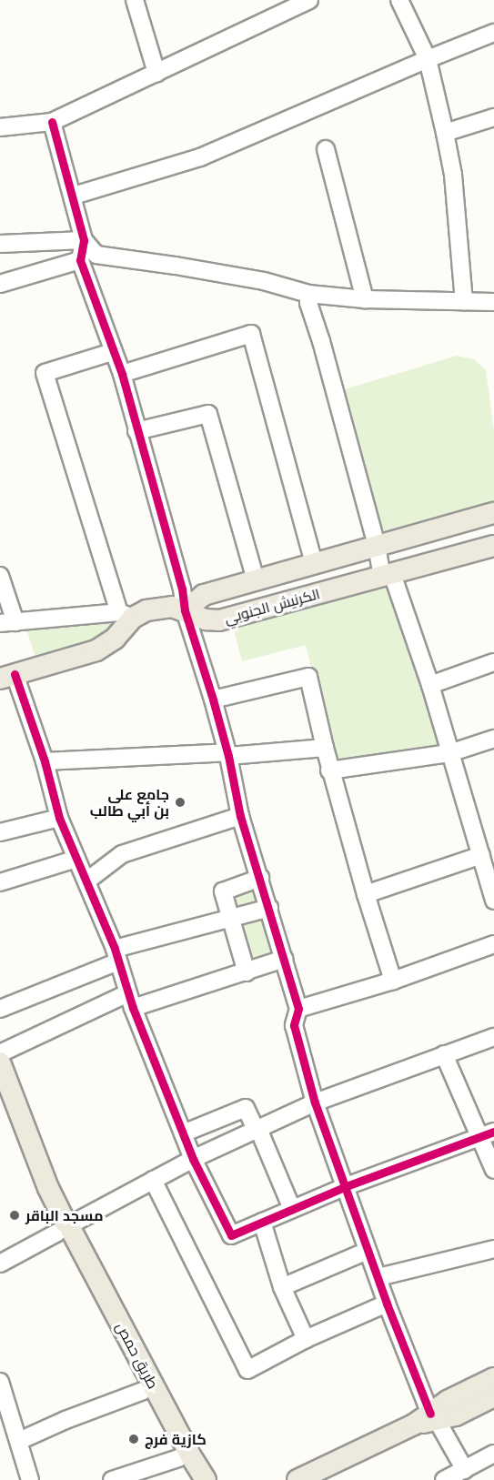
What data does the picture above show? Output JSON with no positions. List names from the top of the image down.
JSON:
{
  "streets": {
    "main road": ["الكرنيش الجنوبي", "طريق حمص"]
  },
  "places": ["جامع علي بن أبي طالب", "مسجد الباقر", "كازية فرج"]
}
